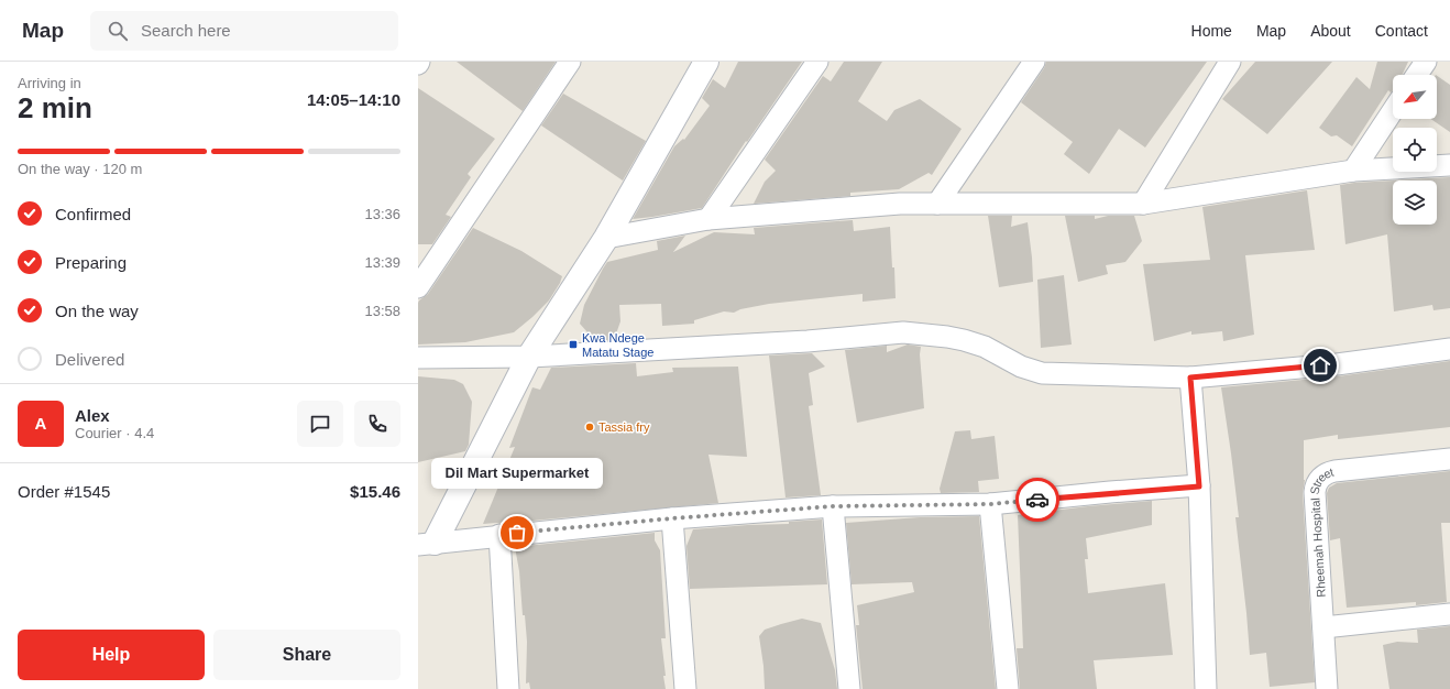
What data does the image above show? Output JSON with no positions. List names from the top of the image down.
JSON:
{
  "streets": {
    "street": ["Rheemah Hospital Street"]
  },
  "places": {
    "transit": ["Kwa Ndege Matatu Stage"],
    "other": ["Tassia fry", "Dil Mart Supermarket"]
  },
  "north": "bottom left",
  "page": {
    "header": "Map",
    "search": "Search here",
    "nav": [
      "Home",
      "Map",
      "About",
      "Contact"
    ],
    "heading": ["2 min", "Arriving in", "14:05–14:10"],
    "panel": [
      "Alex",
      "Courier · 4.4",
      "Order #1545",
      "$15.46"
    ],
    "bar": "On the way · 120 m",
    "list": [
      ["Confirmed", "13:36"],
      ["Preparing", "13:39"],
      ["On the way", "13:58"],
      "Delivered"
    ],
    "round": "A",
    "bubble": "Dil Mart Supermarket",
    "buttons": ["Help", "Share"]
  }
}
